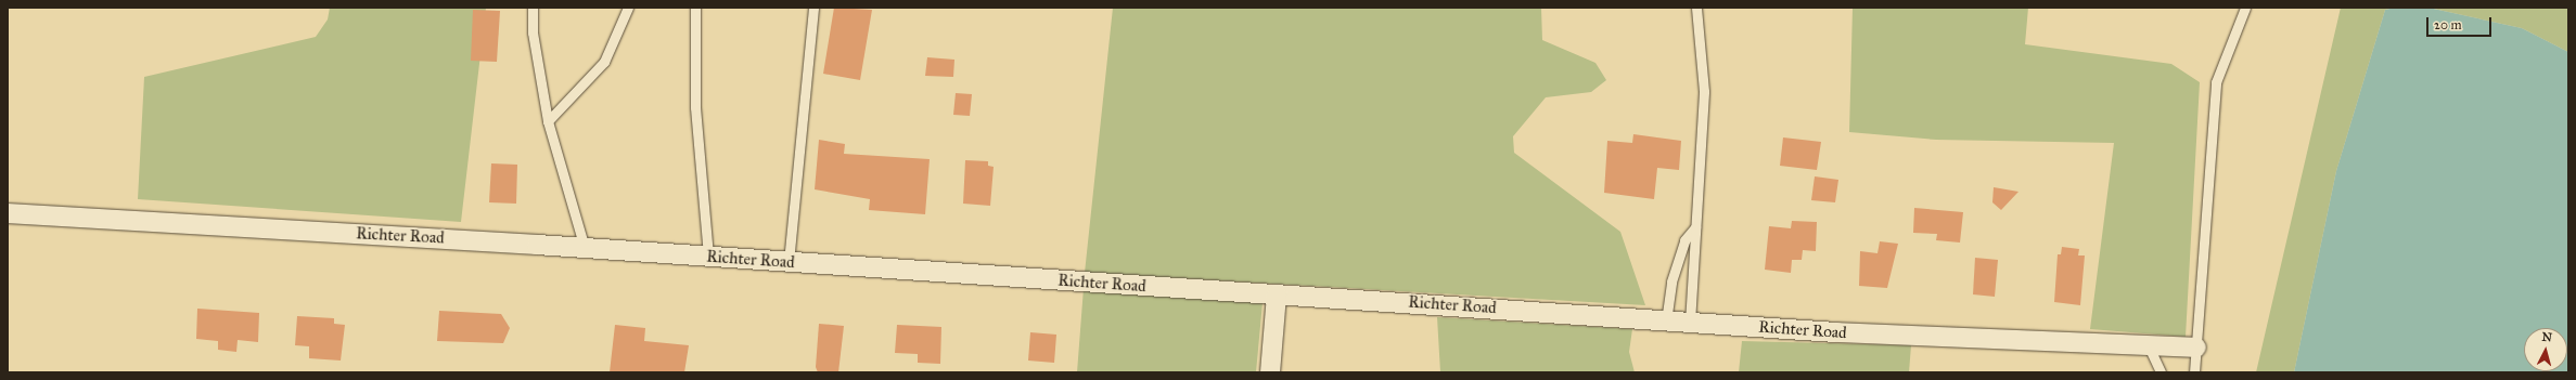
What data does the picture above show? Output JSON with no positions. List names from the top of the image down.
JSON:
{
  "streets": {
    "street": ["Richter Road"]
  },
  "scale_bar": "20 m",
  "north": "top"
}
